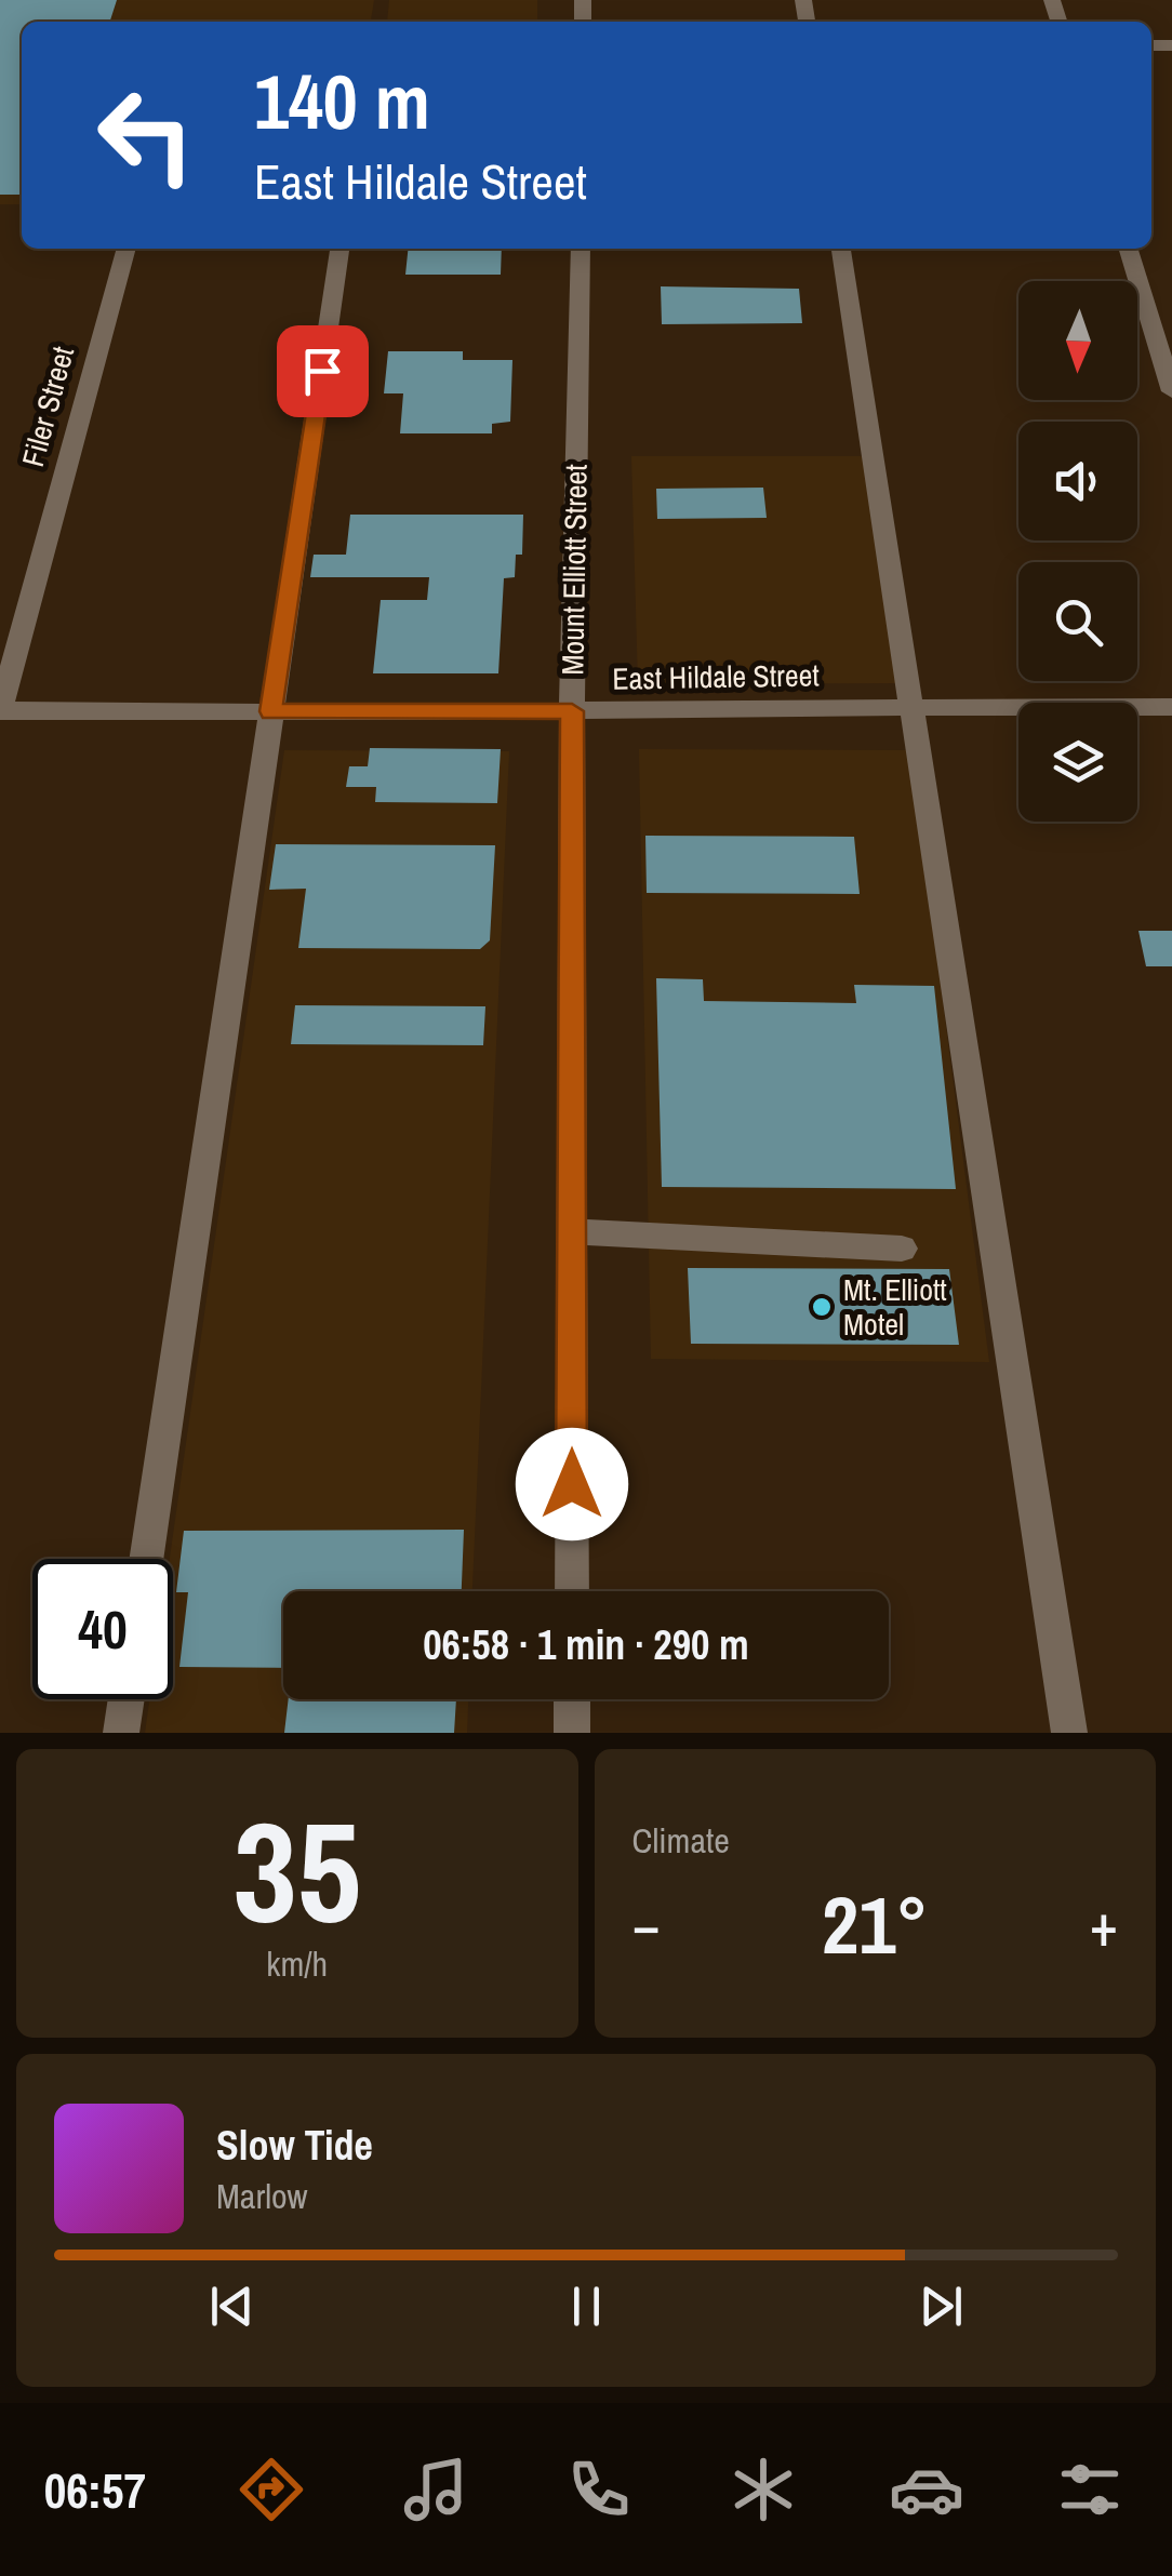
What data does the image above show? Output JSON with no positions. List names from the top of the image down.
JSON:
{
  "streets": {
    "street": ["Filer Street", "Mount Elliott Street", "East Hildale Street"]
  },
  "crossings": [
    ["Filer Street", "East Hildale Street"],
    ["Mount Elliott Street", "East Hildale Street"]
  ],
  "places": ["Mt. Elliott Motel"],
  "north": "bottom",
  "page": {
    "turn": ["140 m", "East Hildale Street"],
    "limit": "40",
    "trip": "06:58 · 1 min · 290 m",
    "tile": [
      ["35", "km/h"],
      "Climate"
    ],
    "heat": ["−", "21°", "+"],
    "song": ["Slow Tide", "Marlow"],
    "tabs": "06:57"
  }
}
